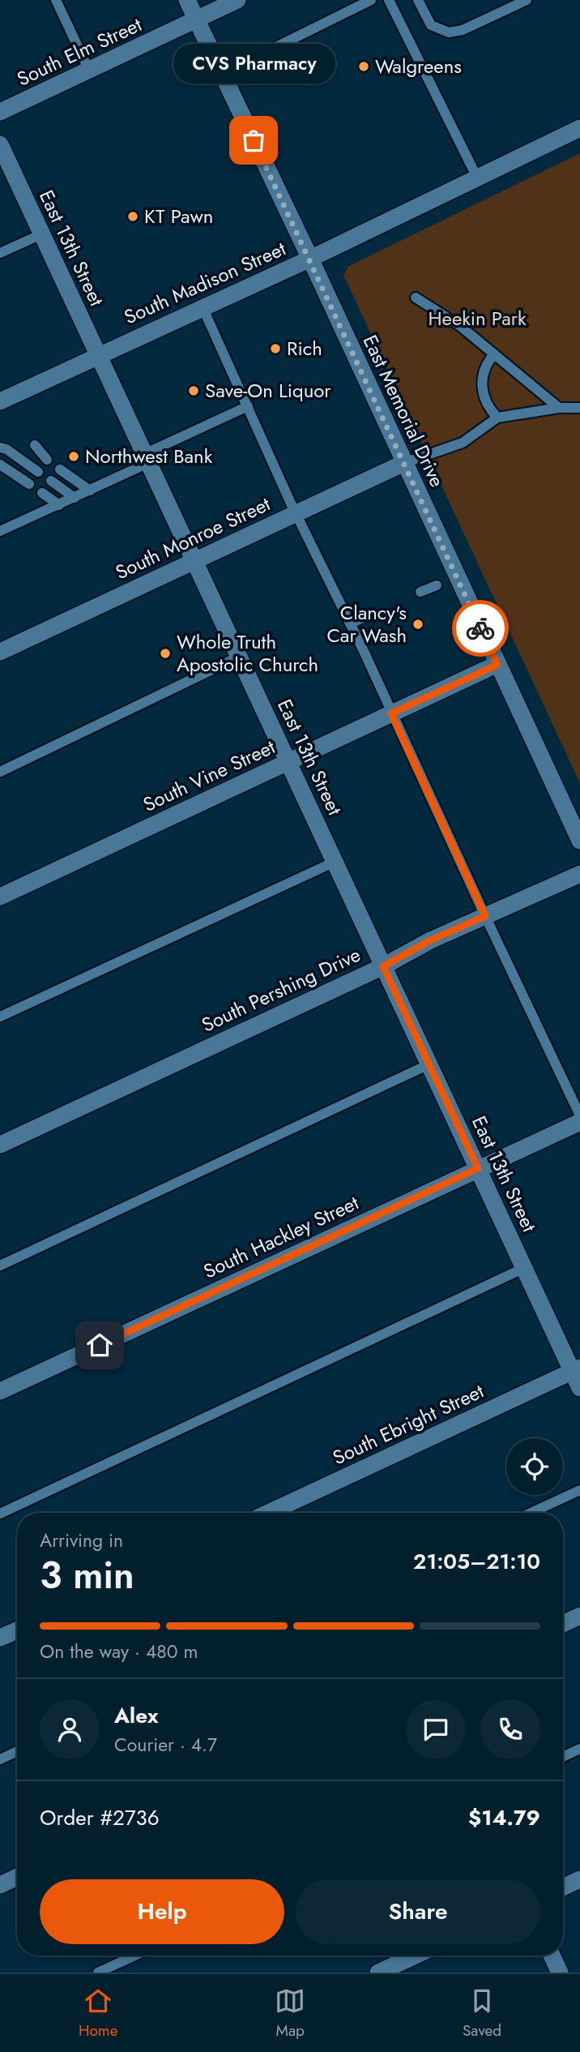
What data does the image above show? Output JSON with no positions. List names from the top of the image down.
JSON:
{
  "streets": {
    "street": [
      "South Elm Street",
      "East 13th Street",
      "South Madison Street",
      "East Memorial Drive",
      "South Monroe Street",
      "South Vine Street",
      "South Pershing Drive",
      "South Hackley Street",
      "South Ebright Street"
    ]
  },
  "crossings": [
    ["South Elm Street", "East Memorial Drive"],
    ["East 13th Street", "South Madison Street"],
    ["East 13th Street", "South Monroe Street"],
    ["East 13th Street", "South Vine Street"],
    ["East 13th Street", "South Pershing Drive"],
    ["East 13th Street", "South Hackley Street"],
    ["East 13th Street", "South Ebright Street"],
    ["South Madison Street", "East Memorial Drive"],
    ["East Memorial Drive", "South Monroe Street"],
    ["East Memorial Drive", "South Vine Street"]
  ],
  "parks": ["Heekin Park"],
  "places": [
    "Walgreens",
    "CVS Pharmacy",
    "KT Pawn",
    "Rich",
    "Save-On Liquor",
    "Northwest Bank",
    "Clancy's Car Wash",
    "Whole Truth Apostolic Church"
  ],
  "page": {
    "bubble": "CVS Pharmacy",
    "heading": ["3 min", "Arriving in", "21:05–21:10"],
    "panel": [
      "Alex",
      "Courier · 4.7",
      "Order #2736",
      "$14.79"
    ],
    "bar": "On the way · 480 m",
    "buttons": ["Help", "Share"],
    "tabs": ["Home", "Map", "Saved"]
  }
}
